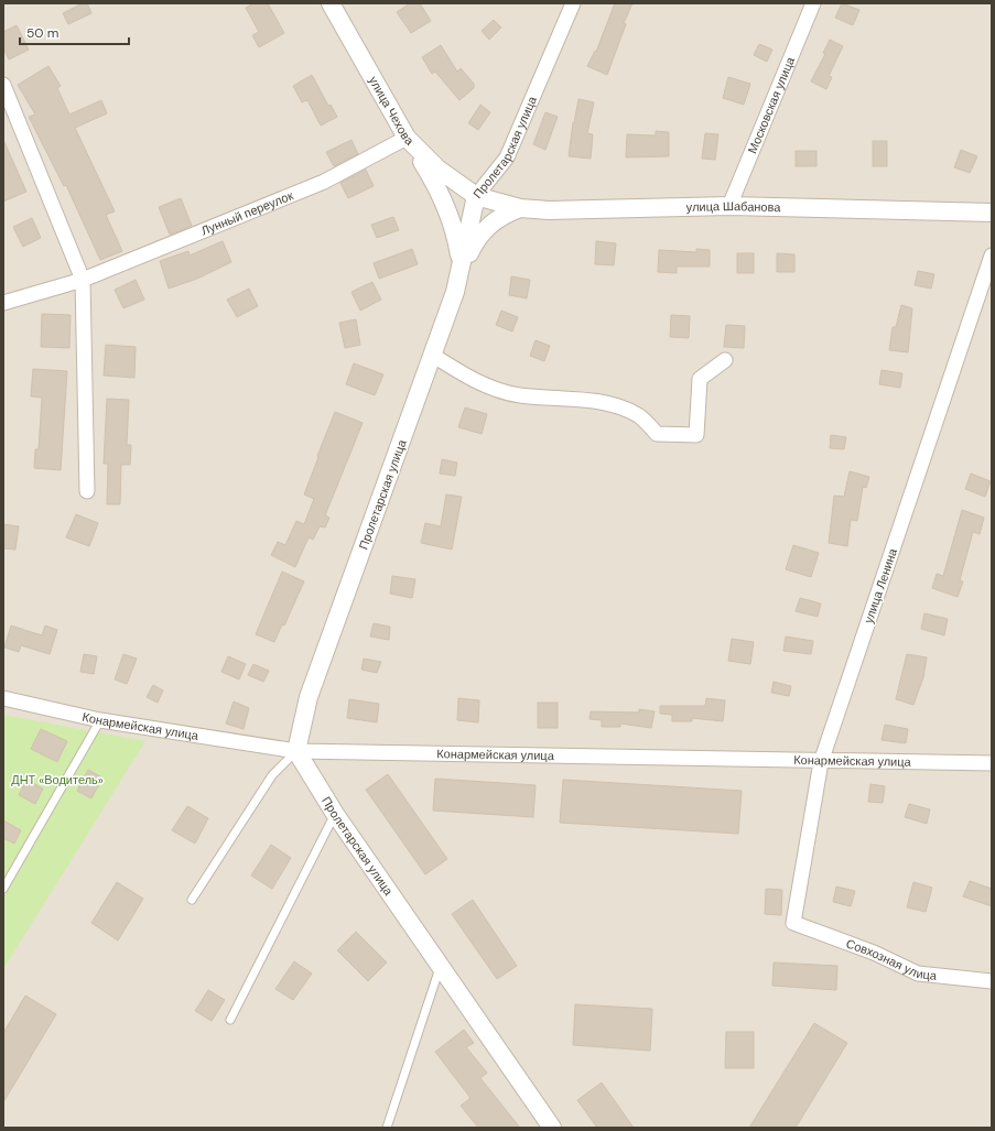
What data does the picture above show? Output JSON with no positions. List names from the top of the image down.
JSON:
{
  "streets": {
    "street": [
      "Московская улица",
      "улица Чехова",
      "Пролетарская улица",
      "улица Шабанова",
      "Лунный переулок",
      "улица Ленина",
      "Конармейская улица",
      "Совхозная улица"
    ]
  },
  "crossings": [
    ["Московская улица", "улица Шабанова"],
    ["улица Чехова", "Пролетарская улица"],
    ["улица Чехова", "улица Шабанова"],
    ["улица Чехова", "Лунный переулок"],
    ["Пролетарская улица", "улица Шабанова"],
    ["Пролетарская улица", "Конармейская улица"],
    ["улица Ленина", "Конармейская улица"],
    ["улица Ленина", "Совхозная улица"]
  ],
  "parks": ["ДНТ «Водитель»"],
  "scale_bar": "50 m"
}
